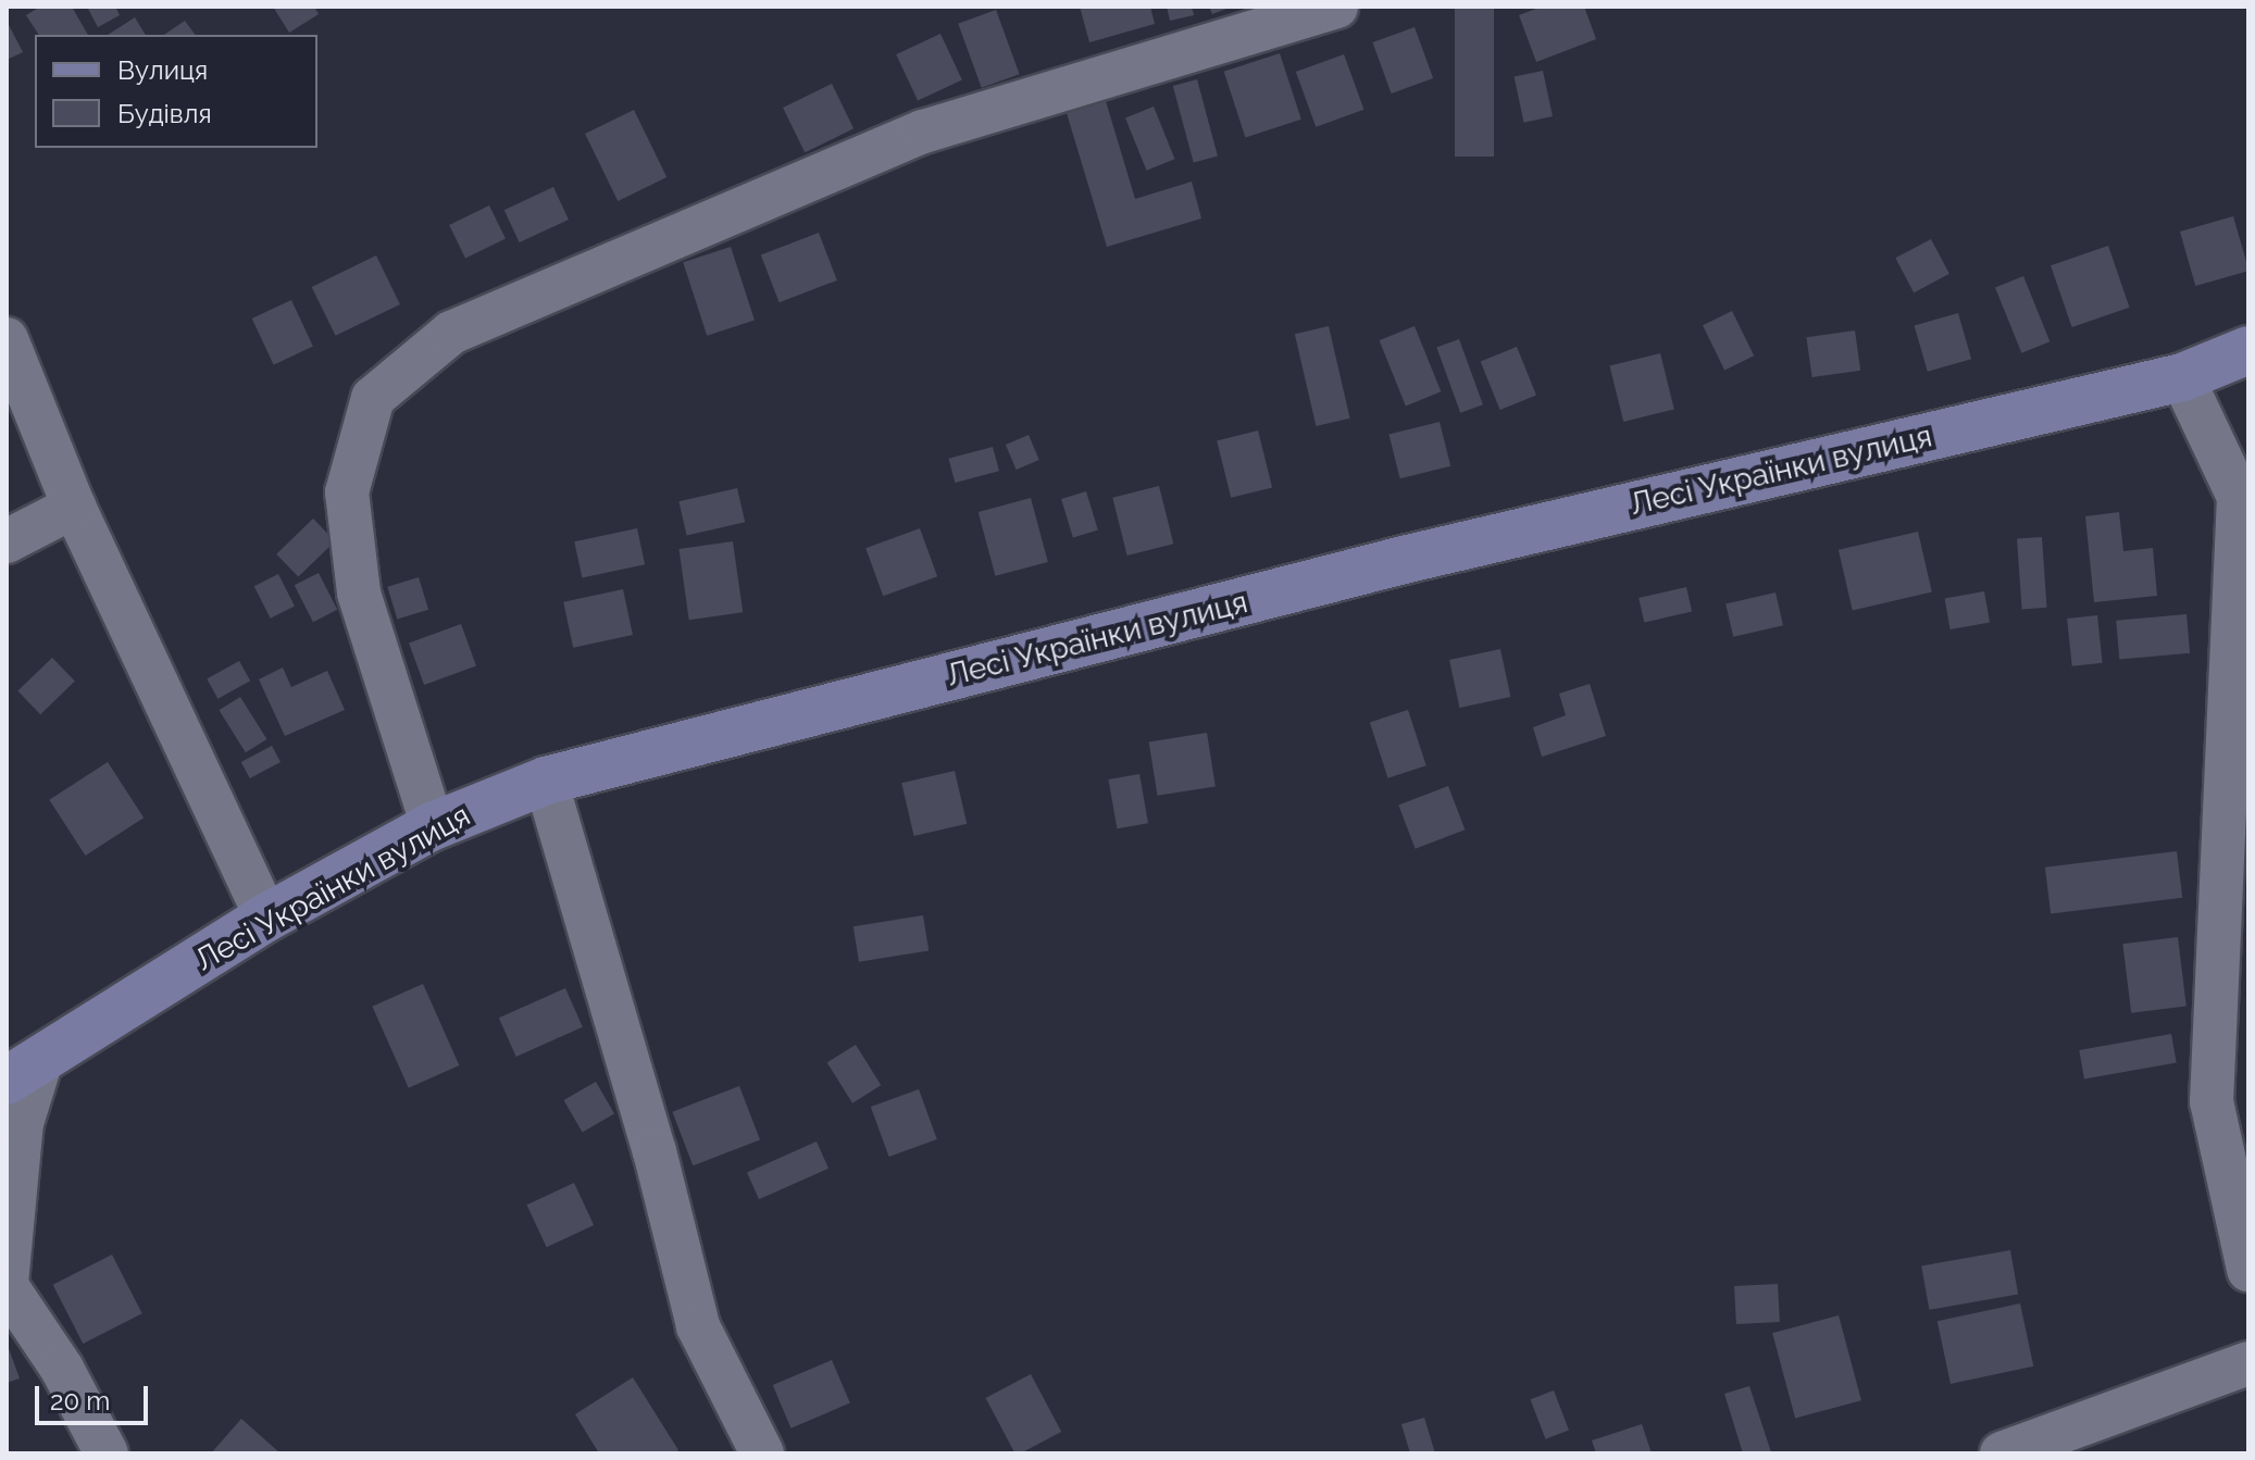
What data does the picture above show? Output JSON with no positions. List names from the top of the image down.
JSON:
{
  "streets": {
    "street": ["Лесі Українки вулиця"]
  },
  "legend": ["Вулиця", "Будівля"],
  "scale_bar": "20 m"
}
